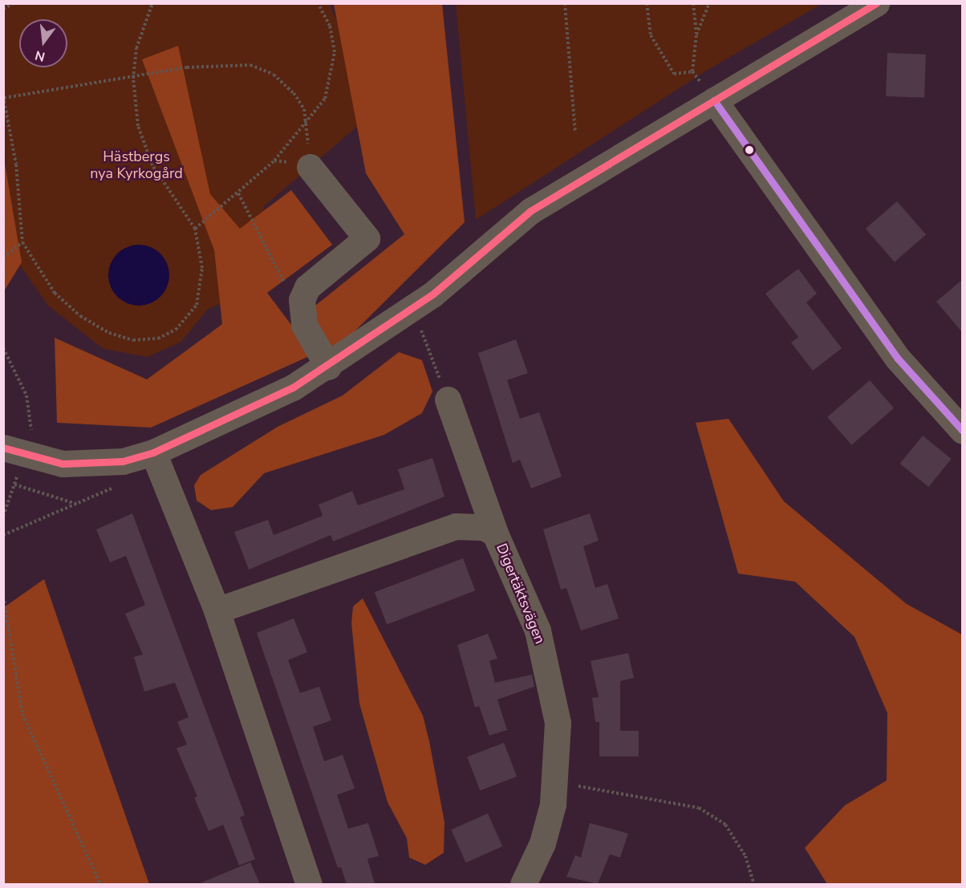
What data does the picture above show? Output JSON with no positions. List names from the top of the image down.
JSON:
{
  "streets": {
    "street": ["Digertäktsvägen"]
  },
  "parks": ["Hästbergs nya Kyrkogård"],
  "north": "bottom"
}
